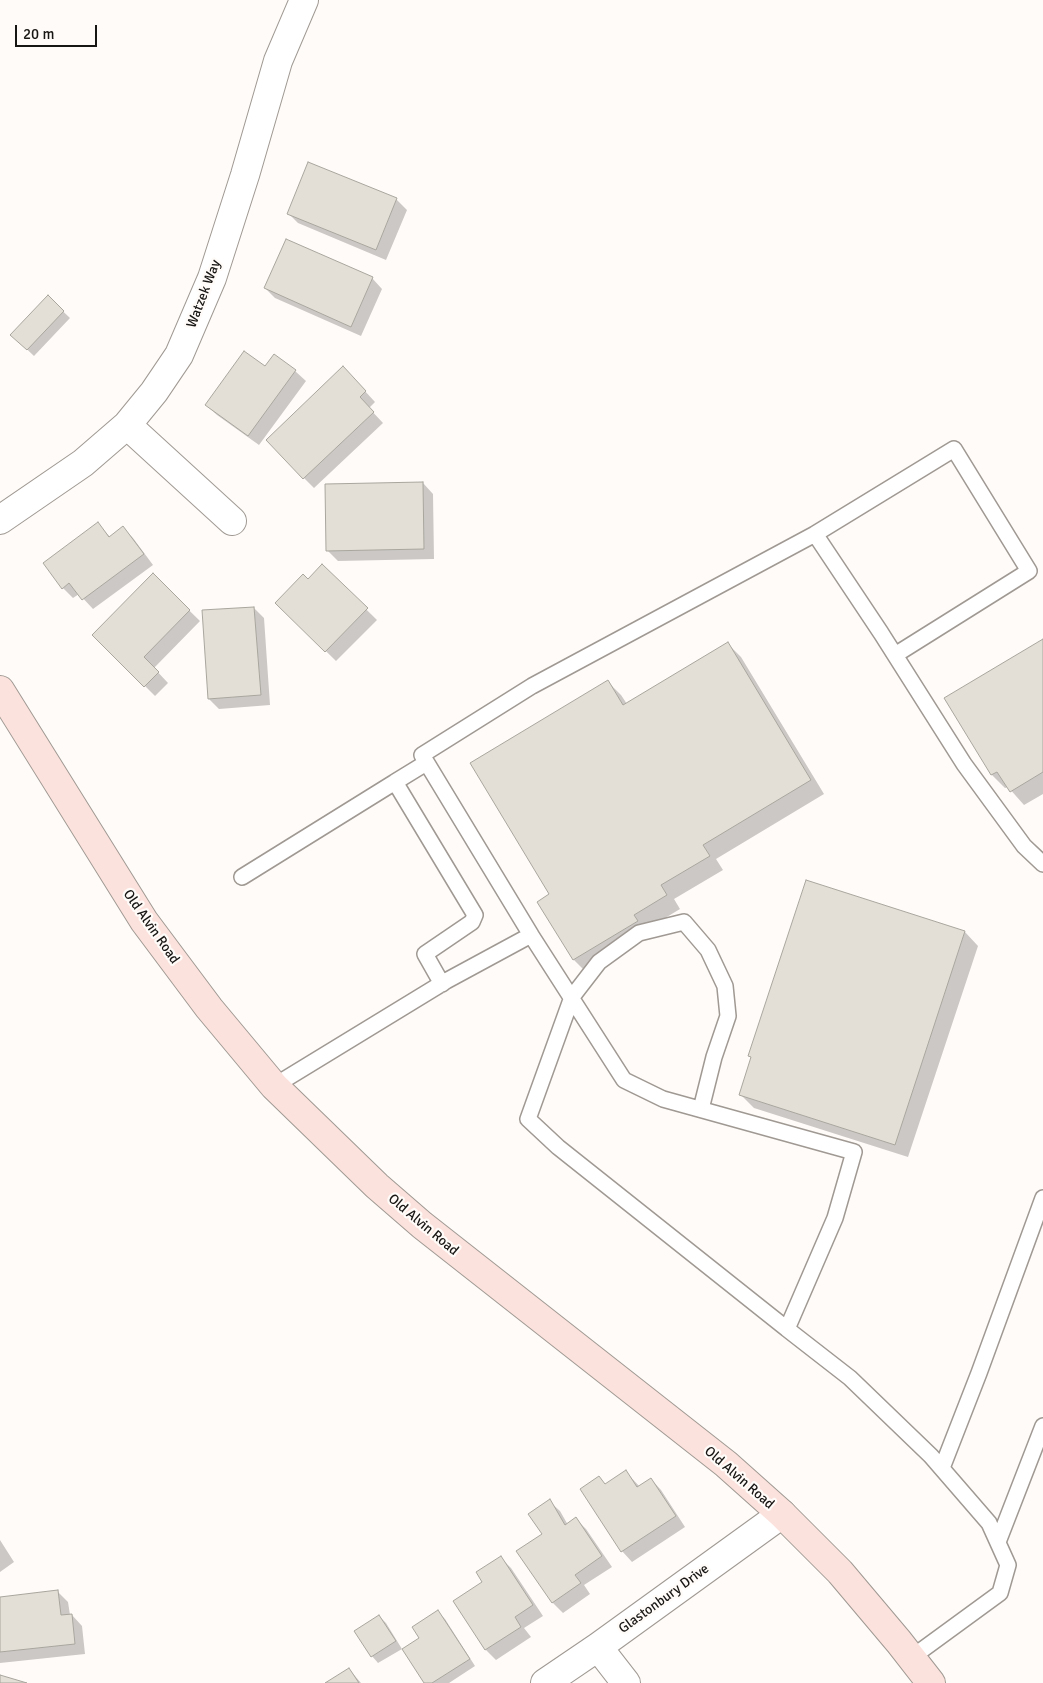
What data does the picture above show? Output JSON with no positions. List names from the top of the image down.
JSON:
{
  "streets": {
    "street": ["Watzek Way", "Old Alvin Road", "Glastonbury Drive"]
  },
  "crossings": [
    ["Old Alvin Road", "Glastonbury Drive"]
  ],
  "scale_bar": "20 m"
}
